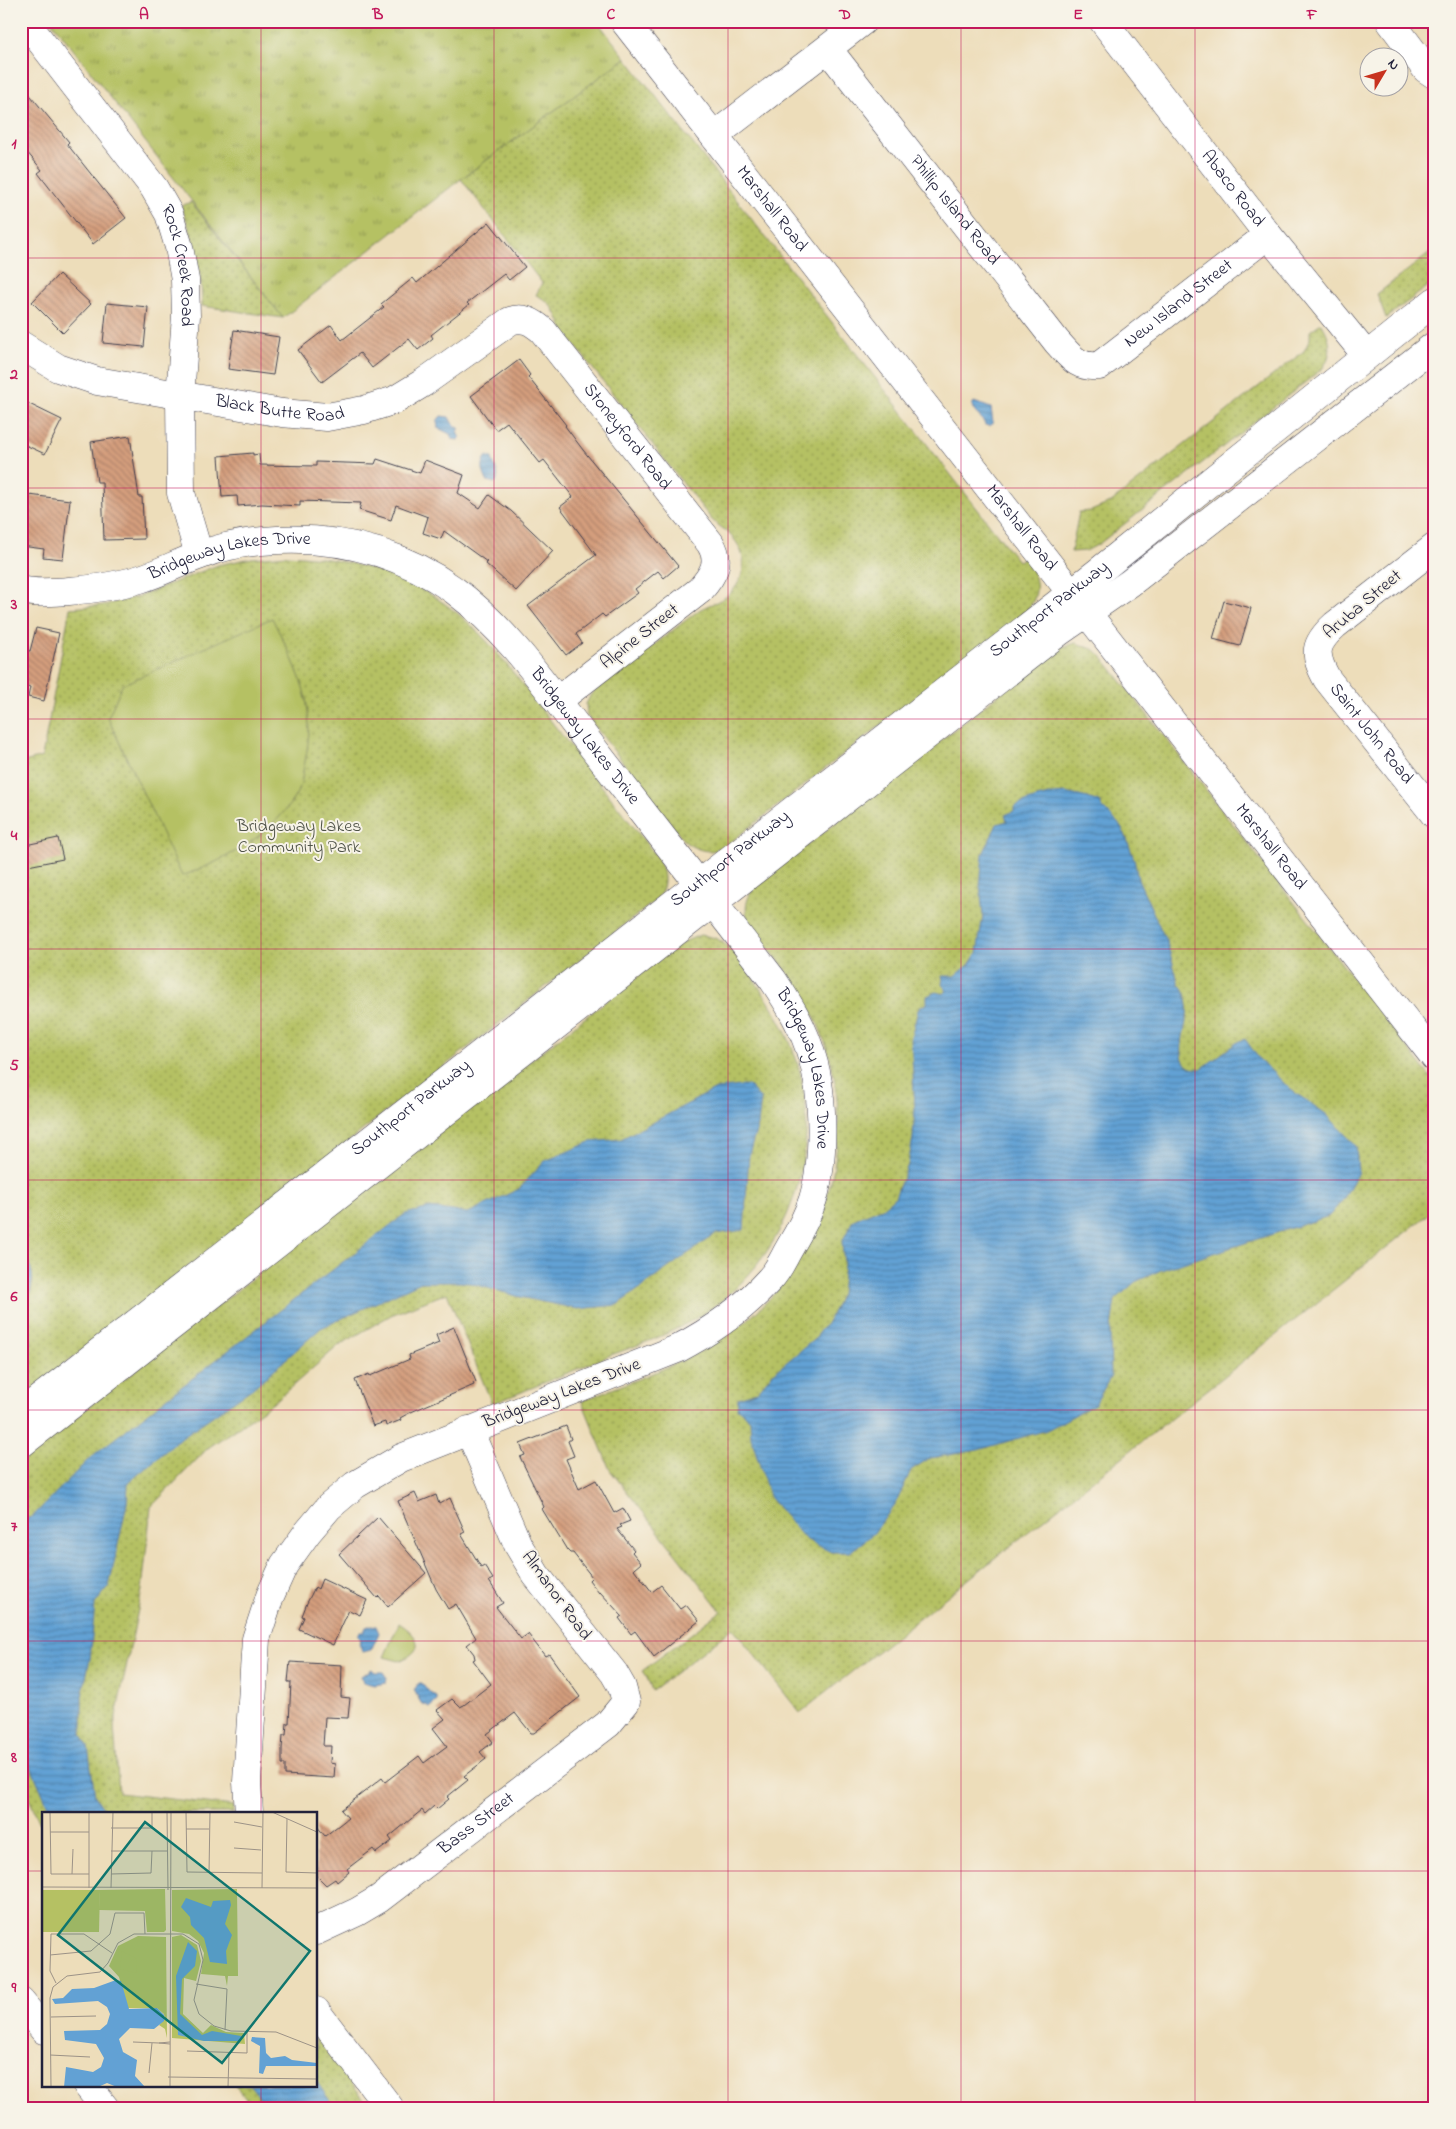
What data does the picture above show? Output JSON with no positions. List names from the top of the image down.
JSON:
{
  "streets": {
    "street": [
      "Abaco Road",
      "Marshall Road",
      "Phillip Island Road",
      "Rock Creek Road",
      "New Island Street",
      "Black Butte Road",
      "Stoneyford Road",
      "Bridgeway Lakes Drive",
      "Aruba Street",
      "Southport Parkway",
      "Alpine Street",
      "Saint John Road",
      "Almanor Road",
      "Bass Street"
    ]
  },
  "crossings": [
    ["Abaco Road", "New Island Street"],
    ["Abaco Road", "Southport Parkway"],
    ["Marshall Road", "Southport Parkway"],
    ["Phillip Island Road", "New Island Street"],
    ["Rock Creek Road", "Black Butte Road"],
    ["Rock Creek Road", "Bridgeway Lakes Drive"],
    ["Black Butte Road", "Stoneyford Road"],
    ["Stoneyford Road", "Alpine Street"],
    ["Bridgeway Lakes Drive", "Southport Parkway"],
    ["Bridgeway Lakes Drive", "Alpine Street"],
    ["Bridgeway Lakes Drive", "Almanor Road"],
    ["Aruba Street", "Saint John Road"],
    ["Almanor Road", "Bass Street"]
  ],
  "parks": ["Bridgeway Lakes Community Park"],
  "north": "top right",
  "grid": {
    "columns": [
      "A",
      "B",
      "C",
      "D",
      "E",
      "F"
    ],
    "rows": [
      "1",
      "2",
      "3",
      "4",
      "5",
      "6",
      "7",
      "8",
      "9"
    ]
  }
}
